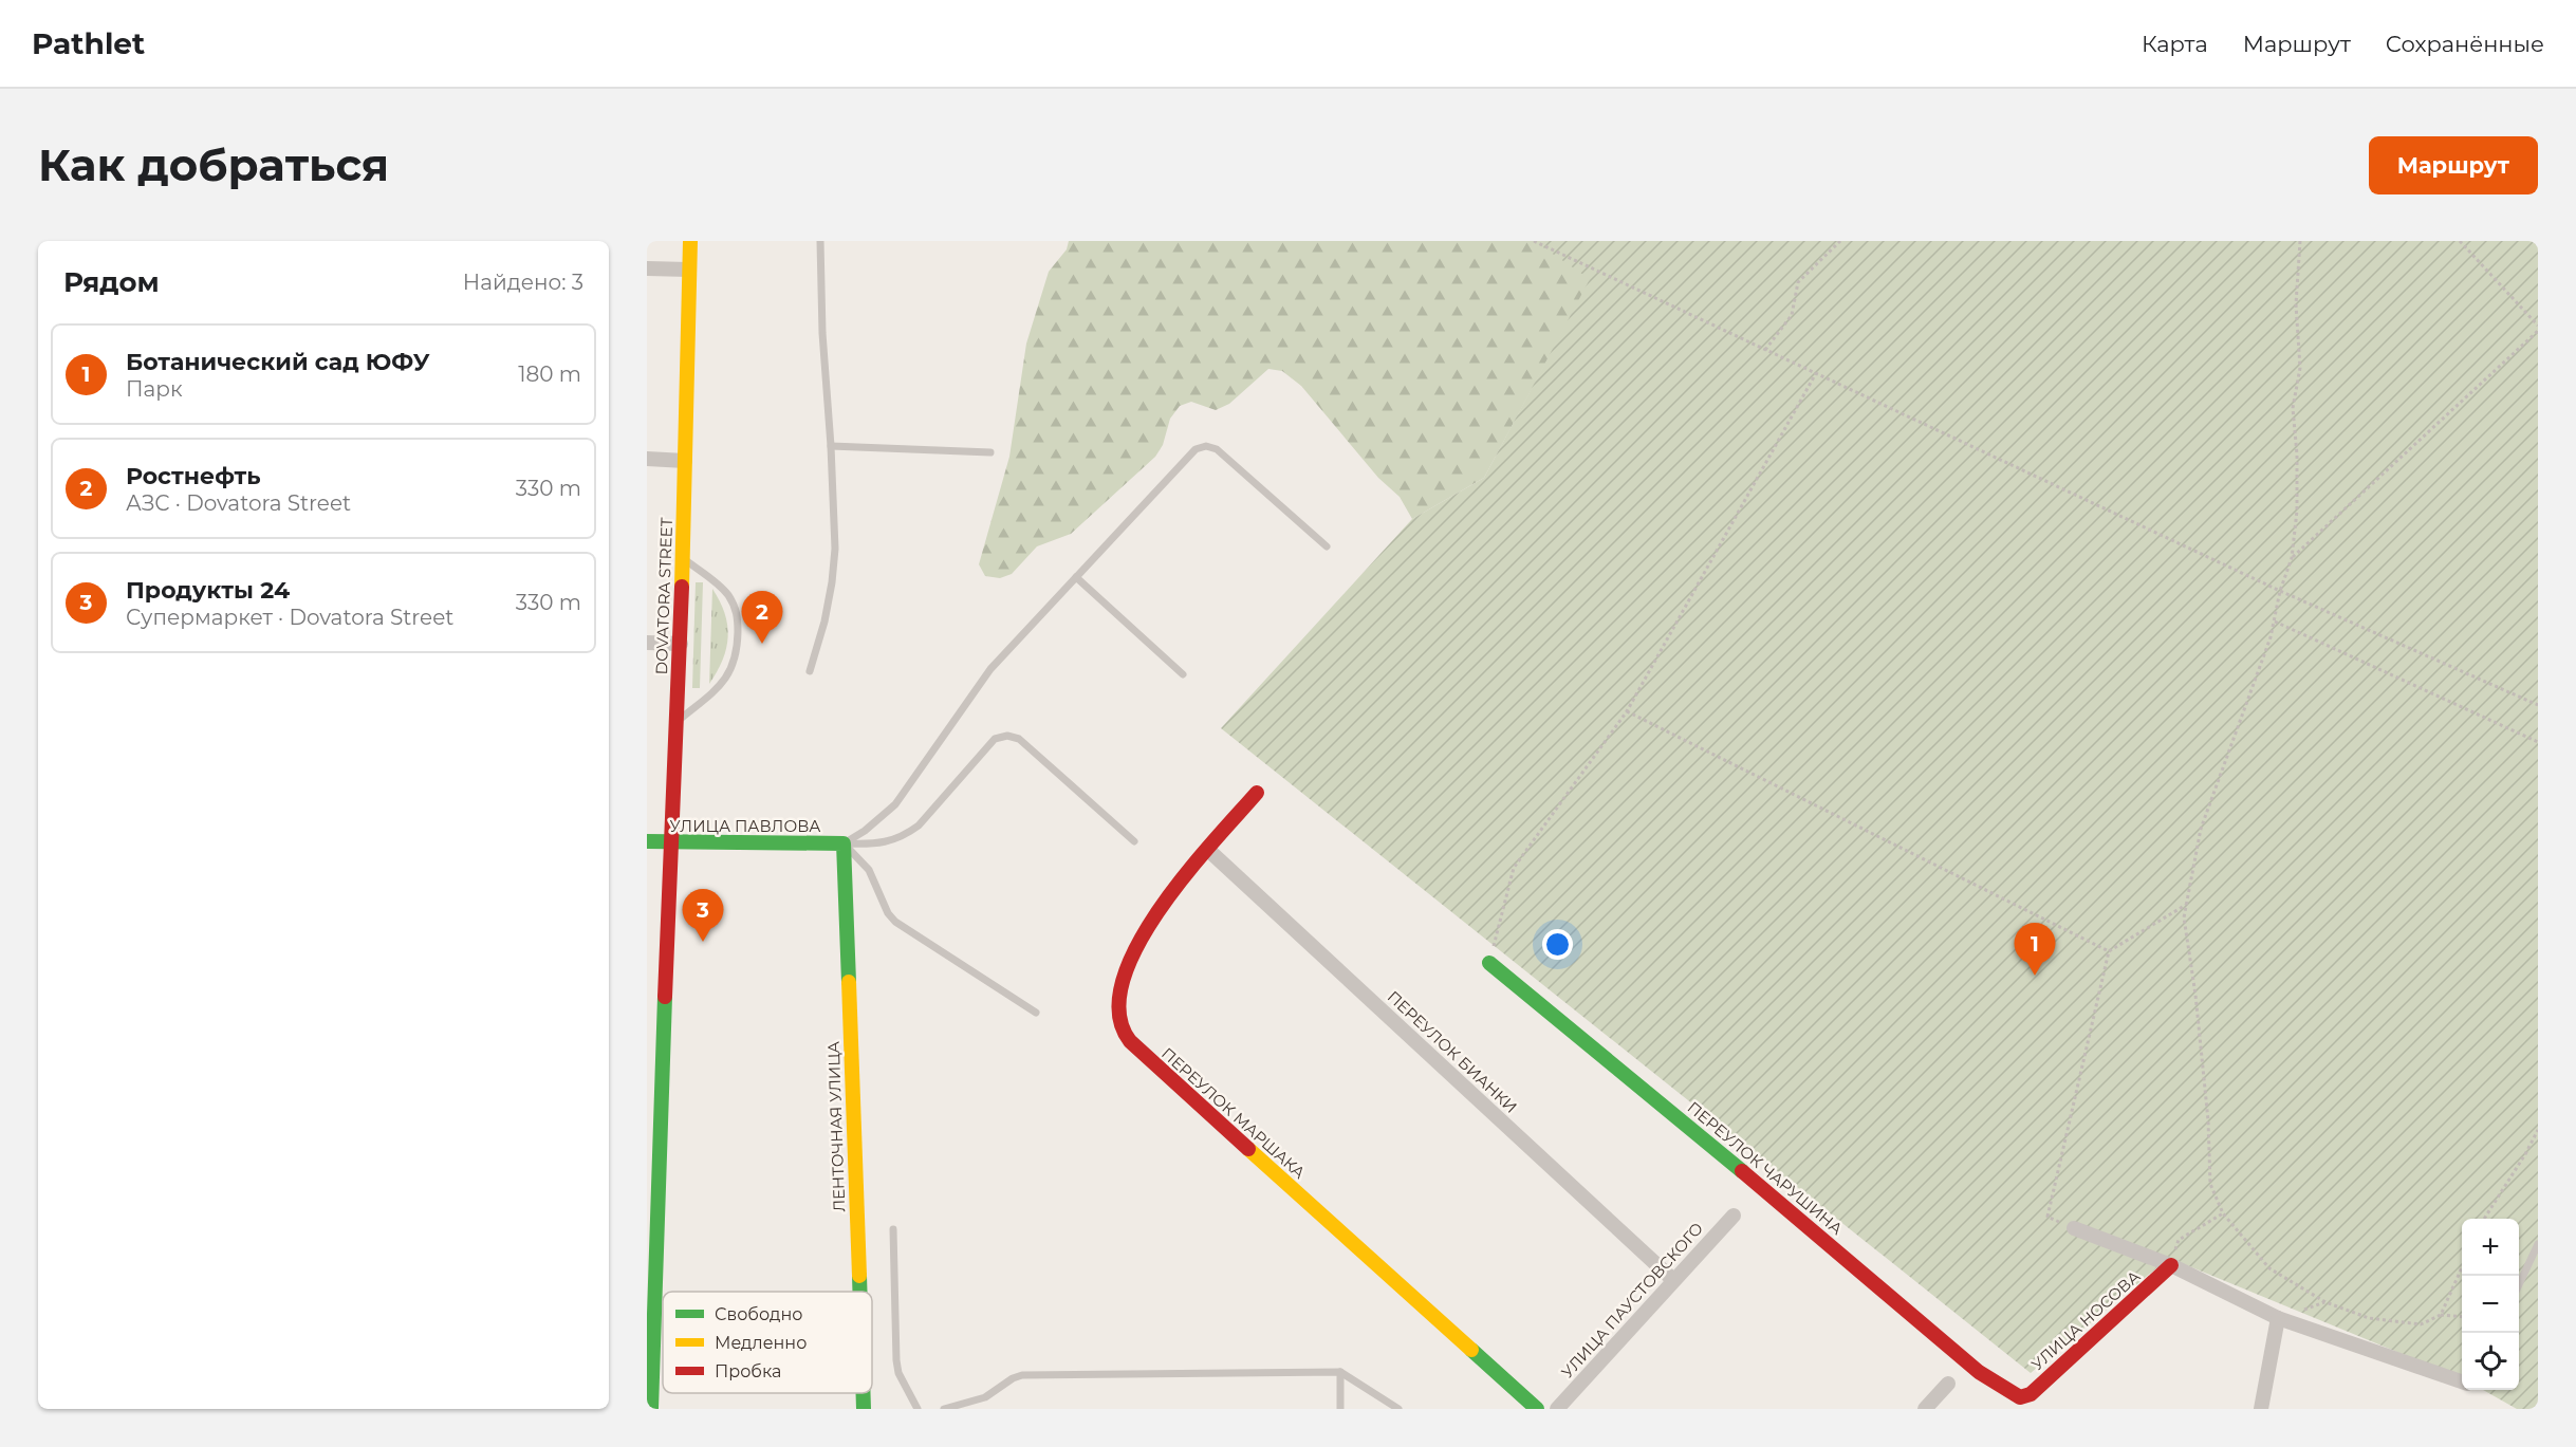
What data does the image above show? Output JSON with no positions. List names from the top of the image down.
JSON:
{
  "streets": {
    "street": [
      "DOVATORA STREET",
      "УЛИЦА ПАВЛОВА",
      "ПЕРЕУЛОК БИАНКИ",
      "ПЕРЕУЛОК МАРШАКА",
      "ЛЕНТОЧНАЯ УЛИЦА",
      "ПЕРЕУЛОК ЧАРУШИНА",
      "УЛИЦА ПАУСТОВСКОГО",
      "УЛИЦА НОСОВА"
    ]
  },
  "crossings": [
    ["DOVATORA STREET", "УЛИЦА ПАВЛОВА"],
    ["УЛИЦА ПАВЛОВА", "ЛЕНТОЧНАЯ УЛИЦА"],
    ["ПЕРЕУЛОК БИАНКИ", "ПЕРЕУЛОК МАРШАКА"],
    ["ПЕРЕУЛОК БИАНКИ", "УЛИЦА ПАУСТОВСКОГО"],
    ["ПЕРЕУЛОК ЧАРУШИНА", "УЛИЦА НОСОВА"]
  ],
  "legend": ["Свободно", "Медленно", "Пробка"],
  "page": {
    "header": "Pathlet",
    "nav": ["Карта", "Маршрут", "Сохранённые"],
    "buttons": "Маршрут",
    "title": "Как добраться",
    "heading": ["Рядом", "Найдено: 3"],
    "list": [
      {
        "mark": "1",
        "name": "Ботанический сад ЮФУ",
        "note": "Парк",
        "value": "180 m"
      },
      {
        "mark": "2",
        "name": "Ростнефть",
        "note": "АЗС · Dovatora Street",
        "value": "330 m"
      },
      {
        "mark": "3",
        "name": "Продукты 24",
        "note": "Супермаркет · Dovatora Street",
        "value": "330 m"
      }
    ],
    "pins": ["2", "3", "1"],
    "map_buttons": ["+", "−"]
  }
}
